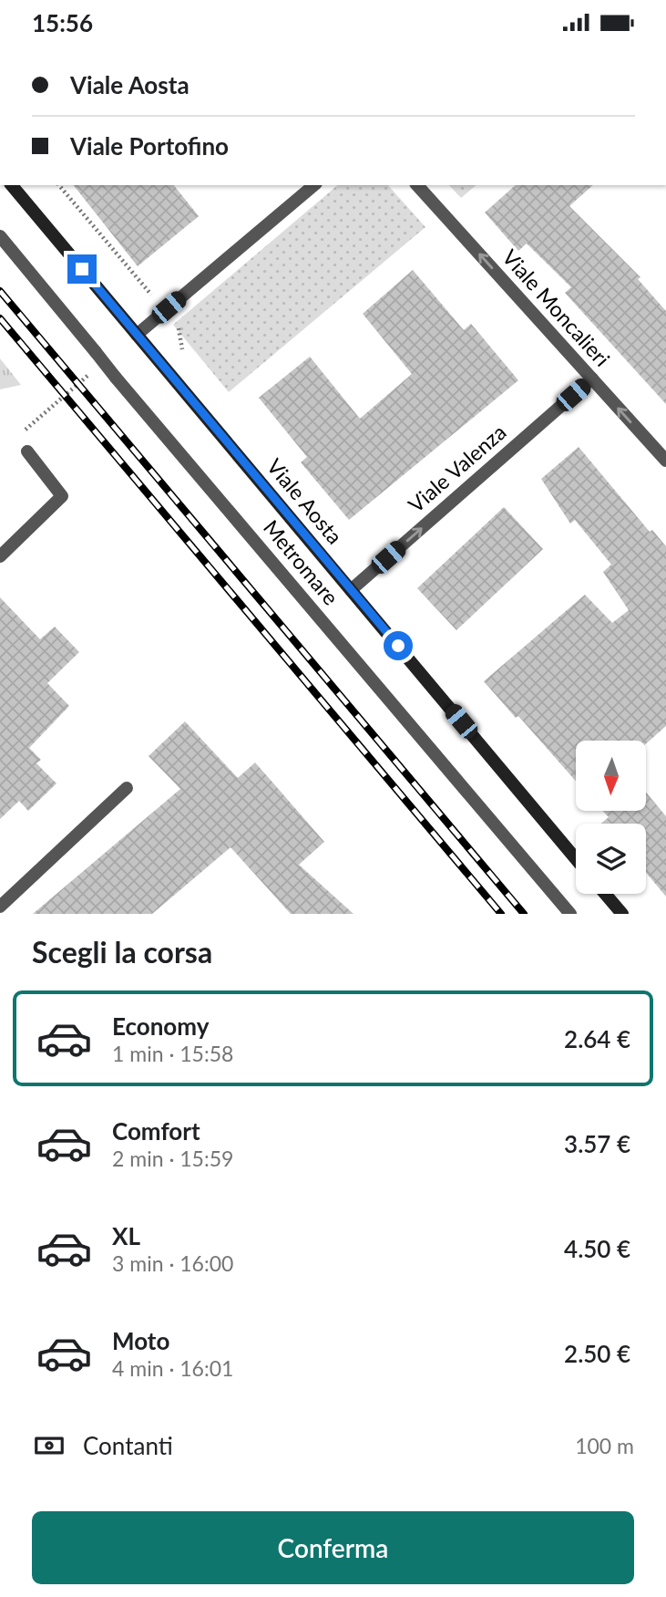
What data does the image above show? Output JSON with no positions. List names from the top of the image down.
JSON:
{
  "streets": {
    "street": [
      "Viale Moncalieri",
      "Viale Valenza",
      "Viale Aosta",
      "Metromare"
    ]
  },
  "crossings": [
    ["Viale Moncalieri", "Viale Valenza"],
    ["Viale Valenza", "Viale Aosta"]
  ],
  "one_way": ["Viale Moncalieri", "Viale Valenza"],
  "north": "bottom",
  "page": {
    "status": "15:56",
    "banner": ["Viale Aosta", "Viale Portofino"],
    "heading": "Scegli la corsa",
    "list": [
      {
        "name": "Economy",
        "note": "1 min · 15:58",
        "value": "2.64 €"
      },
      {
        "name": "Comfort",
        "note": "2 min · 15:59",
        "value": "3.57 €"
      },
      {
        "name": "XL",
        "note": "3 min · 16:00",
        "value": "4.50 €"
      },
      {
        "name": "Moto",
        "note": "4 min · 16:01",
        "value": "2.50 €"
      }
    ],
    "pay": ["Contanti", "100 m"],
    "buttons": "Conferma"
  }
}
